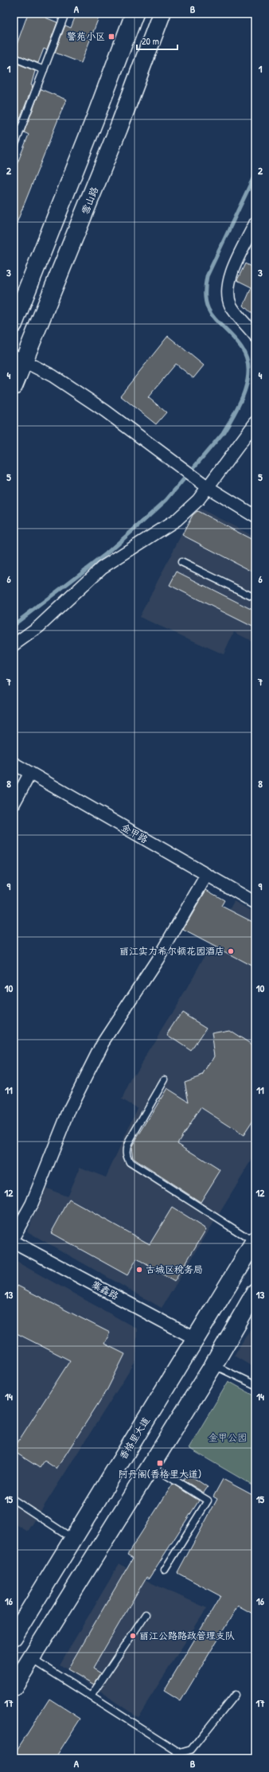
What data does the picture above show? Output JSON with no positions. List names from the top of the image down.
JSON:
{
  "streets": {
    "main road": ["雪山路", "香格里大道"],
    "street": ["金甲路", "寨鑫路"]
  },
  "crossings": [
    ["寨鑫路", "香格里大道"]
  ],
  "parks": ["金甲公园"],
  "places": {
    "transit": ["警苑小区", "阿丹阁(香格里大道)"],
    "other": ["丽江实力希尔顿花园酒店", "古城区税务局", "丽江公路路政管理支队"]
  },
  "scale_bar": "20 m",
  "grid": {
    "columns": ["A", "B"],
    "rows": [
      "1",
      "2",
      "3",
      "4",
      "5",
      "6",
      "7",
      "8",
      "9",
      "10",
      "11",
      "12",
      "13",
      "14",
      "15",
      "16",
      "17"
    ]
  }
}
